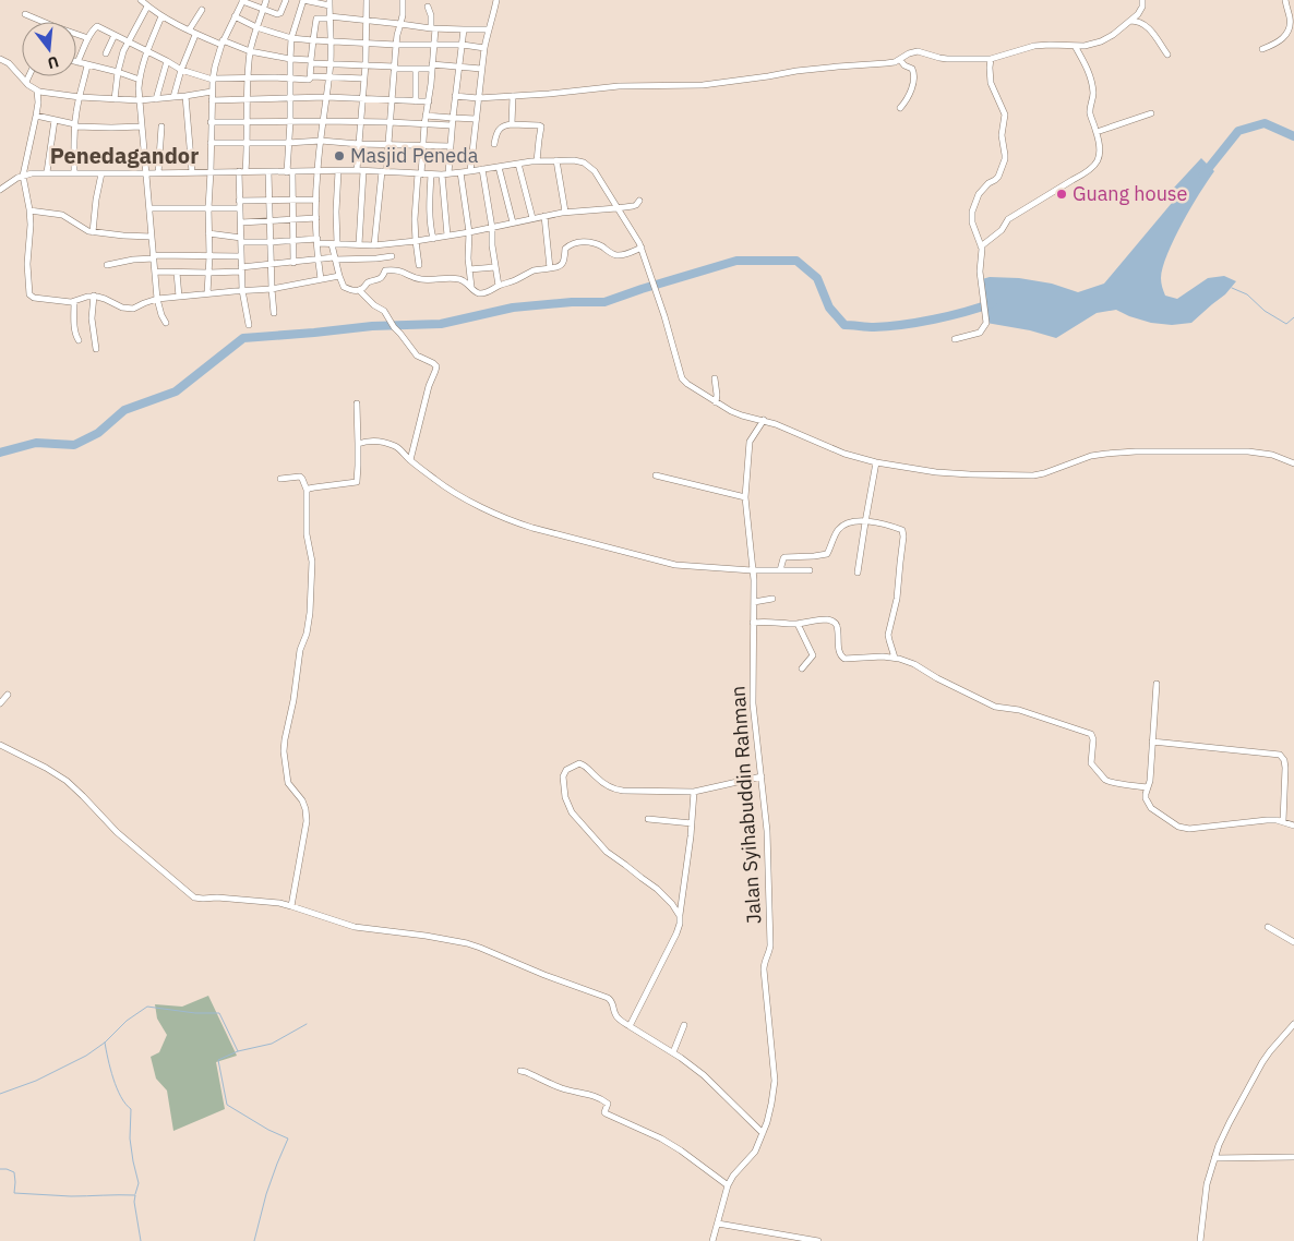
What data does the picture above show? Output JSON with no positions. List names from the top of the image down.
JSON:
{
  "streets": {
    "street": ["Jalan Syihabuddin Rahman"]
  },
  "districts": ["Penedagandor"],
  "places": ["Masjid Peneda", "Guang house"],
  "north": "bottom"
}
